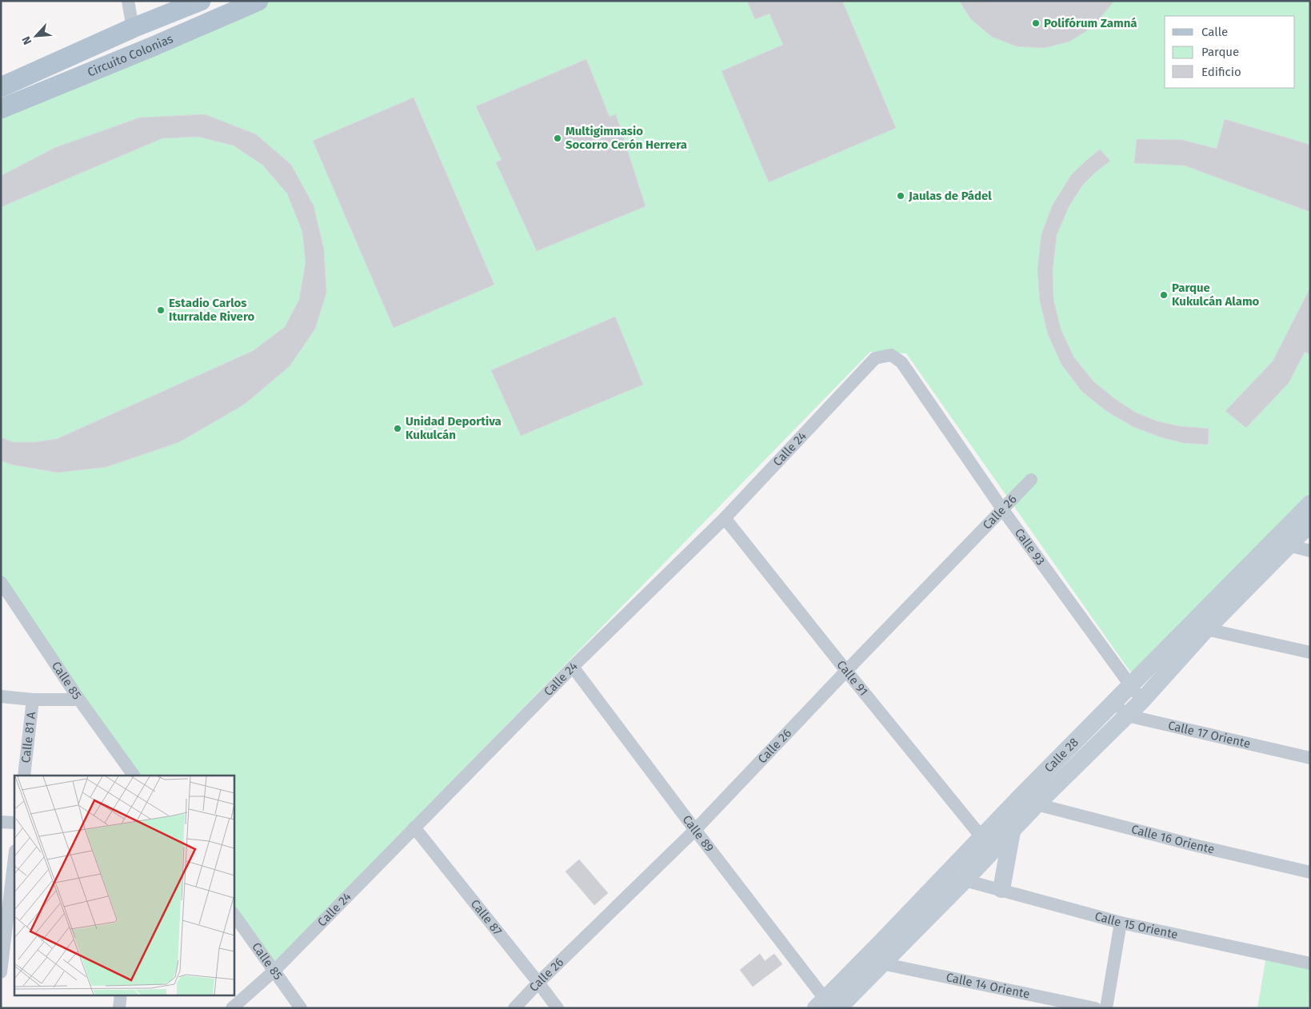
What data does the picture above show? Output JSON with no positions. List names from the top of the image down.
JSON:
{
  "streets": {
    "main road": ["Circuito Colonias"],
    "street": [
      "Calle 24",
      "Calle 26",
      "Calle 93",
      "Calle 91",
      "Calle 85",
      "Calle 17 Oriente",
      "Calle 81 A",
      "Calle 28",
      "Calle 89",
      "Calle 16 Oriente",
      "Calle 87",
      "Calle 15 Oriente",
      "Calle 14 Oriente"
    ]
  },
  "crossings": [
    ["Calle 24", "Calle 93"],
    ["Calle 24", "Calle 91"],
    ["Calle 24", "Calle 85"],
    ["Calle 24", "Calle 89"],
    ["Calle 24", "Calle 87"],
    ["Calle 26", "Calle 93"],
    ["Calle 26", "Calle 91"],
    ["Calle 26", "Calle 89"],
    ["Calle 26", "Calle 87"],
    ["Calle 93", "Calle 28"],
    ["Calle 91", "Calle 28"],
    ["Calle 17 Oriente", "Calle 28"],
    ["Calle 28", "Calle 89"],
    ["Calle 28", "Calle 16 Oriente"],
    ["Calle 28", "Calle 15 Oriente"],
    ["Calle 28", "Calle 14 Oriente"]
  ],
  "places": [
    "Polifórum Zamná",
    "Multigimnasio Socorro Cerón Herrera",
    "Jaulas de Pádel",
    "Parque Kukulcán Alamo",
    "Estadio Carlos Iturralde Rivero",
    "Unidad Deportiva Kukulcán"
  ],
  "legend": ["Calle", "Parque", "Edificio"],
  "north": "bottom left"
}
